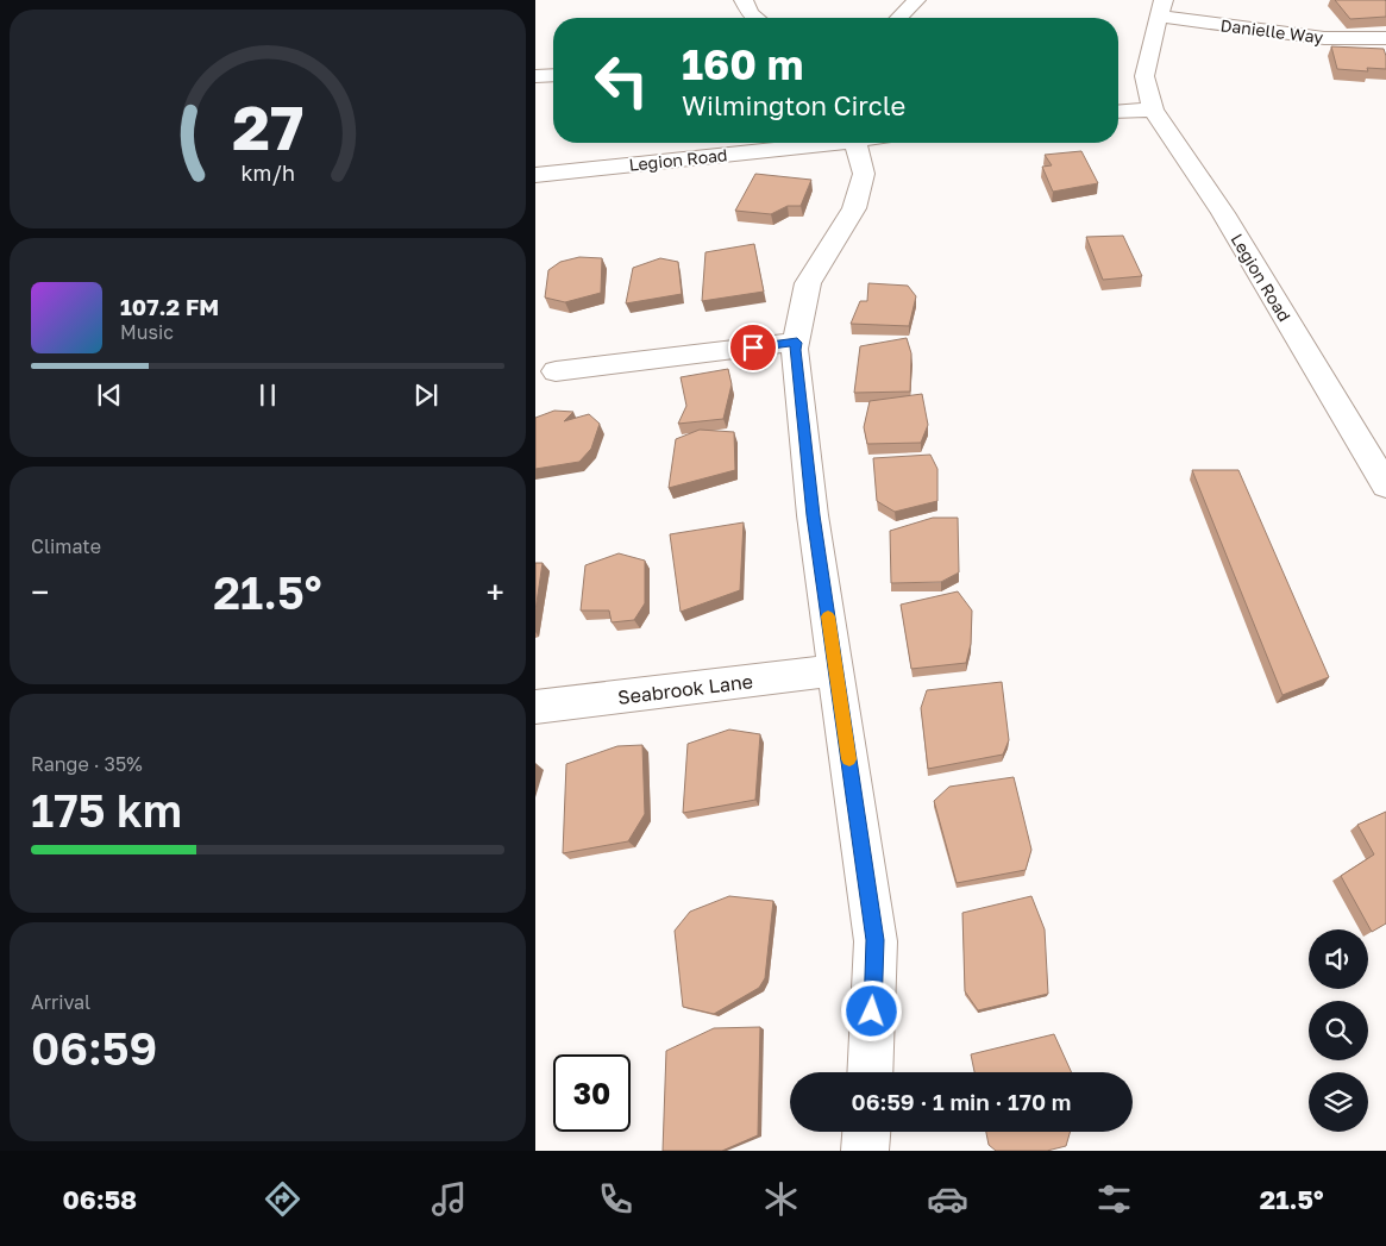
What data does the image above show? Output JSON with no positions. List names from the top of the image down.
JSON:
{
  "streets": {
    "street": ["Danielle Way", "Legion Road", "Seabrook Lane"]
  },
  "page": {
    "turn": ["160 m", "Wilmington Circle"],
    "song": ["107.2 FM", "Music"],
    "tile": [
      "Climate",
      ["Range · 35%", "175 km"],
      ["Arrival", "06:59"]
    ],
    "heat": ["−", "21.5°", "+"],
    "limit": "30",
    "trip": "06:59 · 1 min · 170 m",
    "tabs": ["06:58", "21.5°"],
    "gauge": ["27", "km/h"]
  }
}
